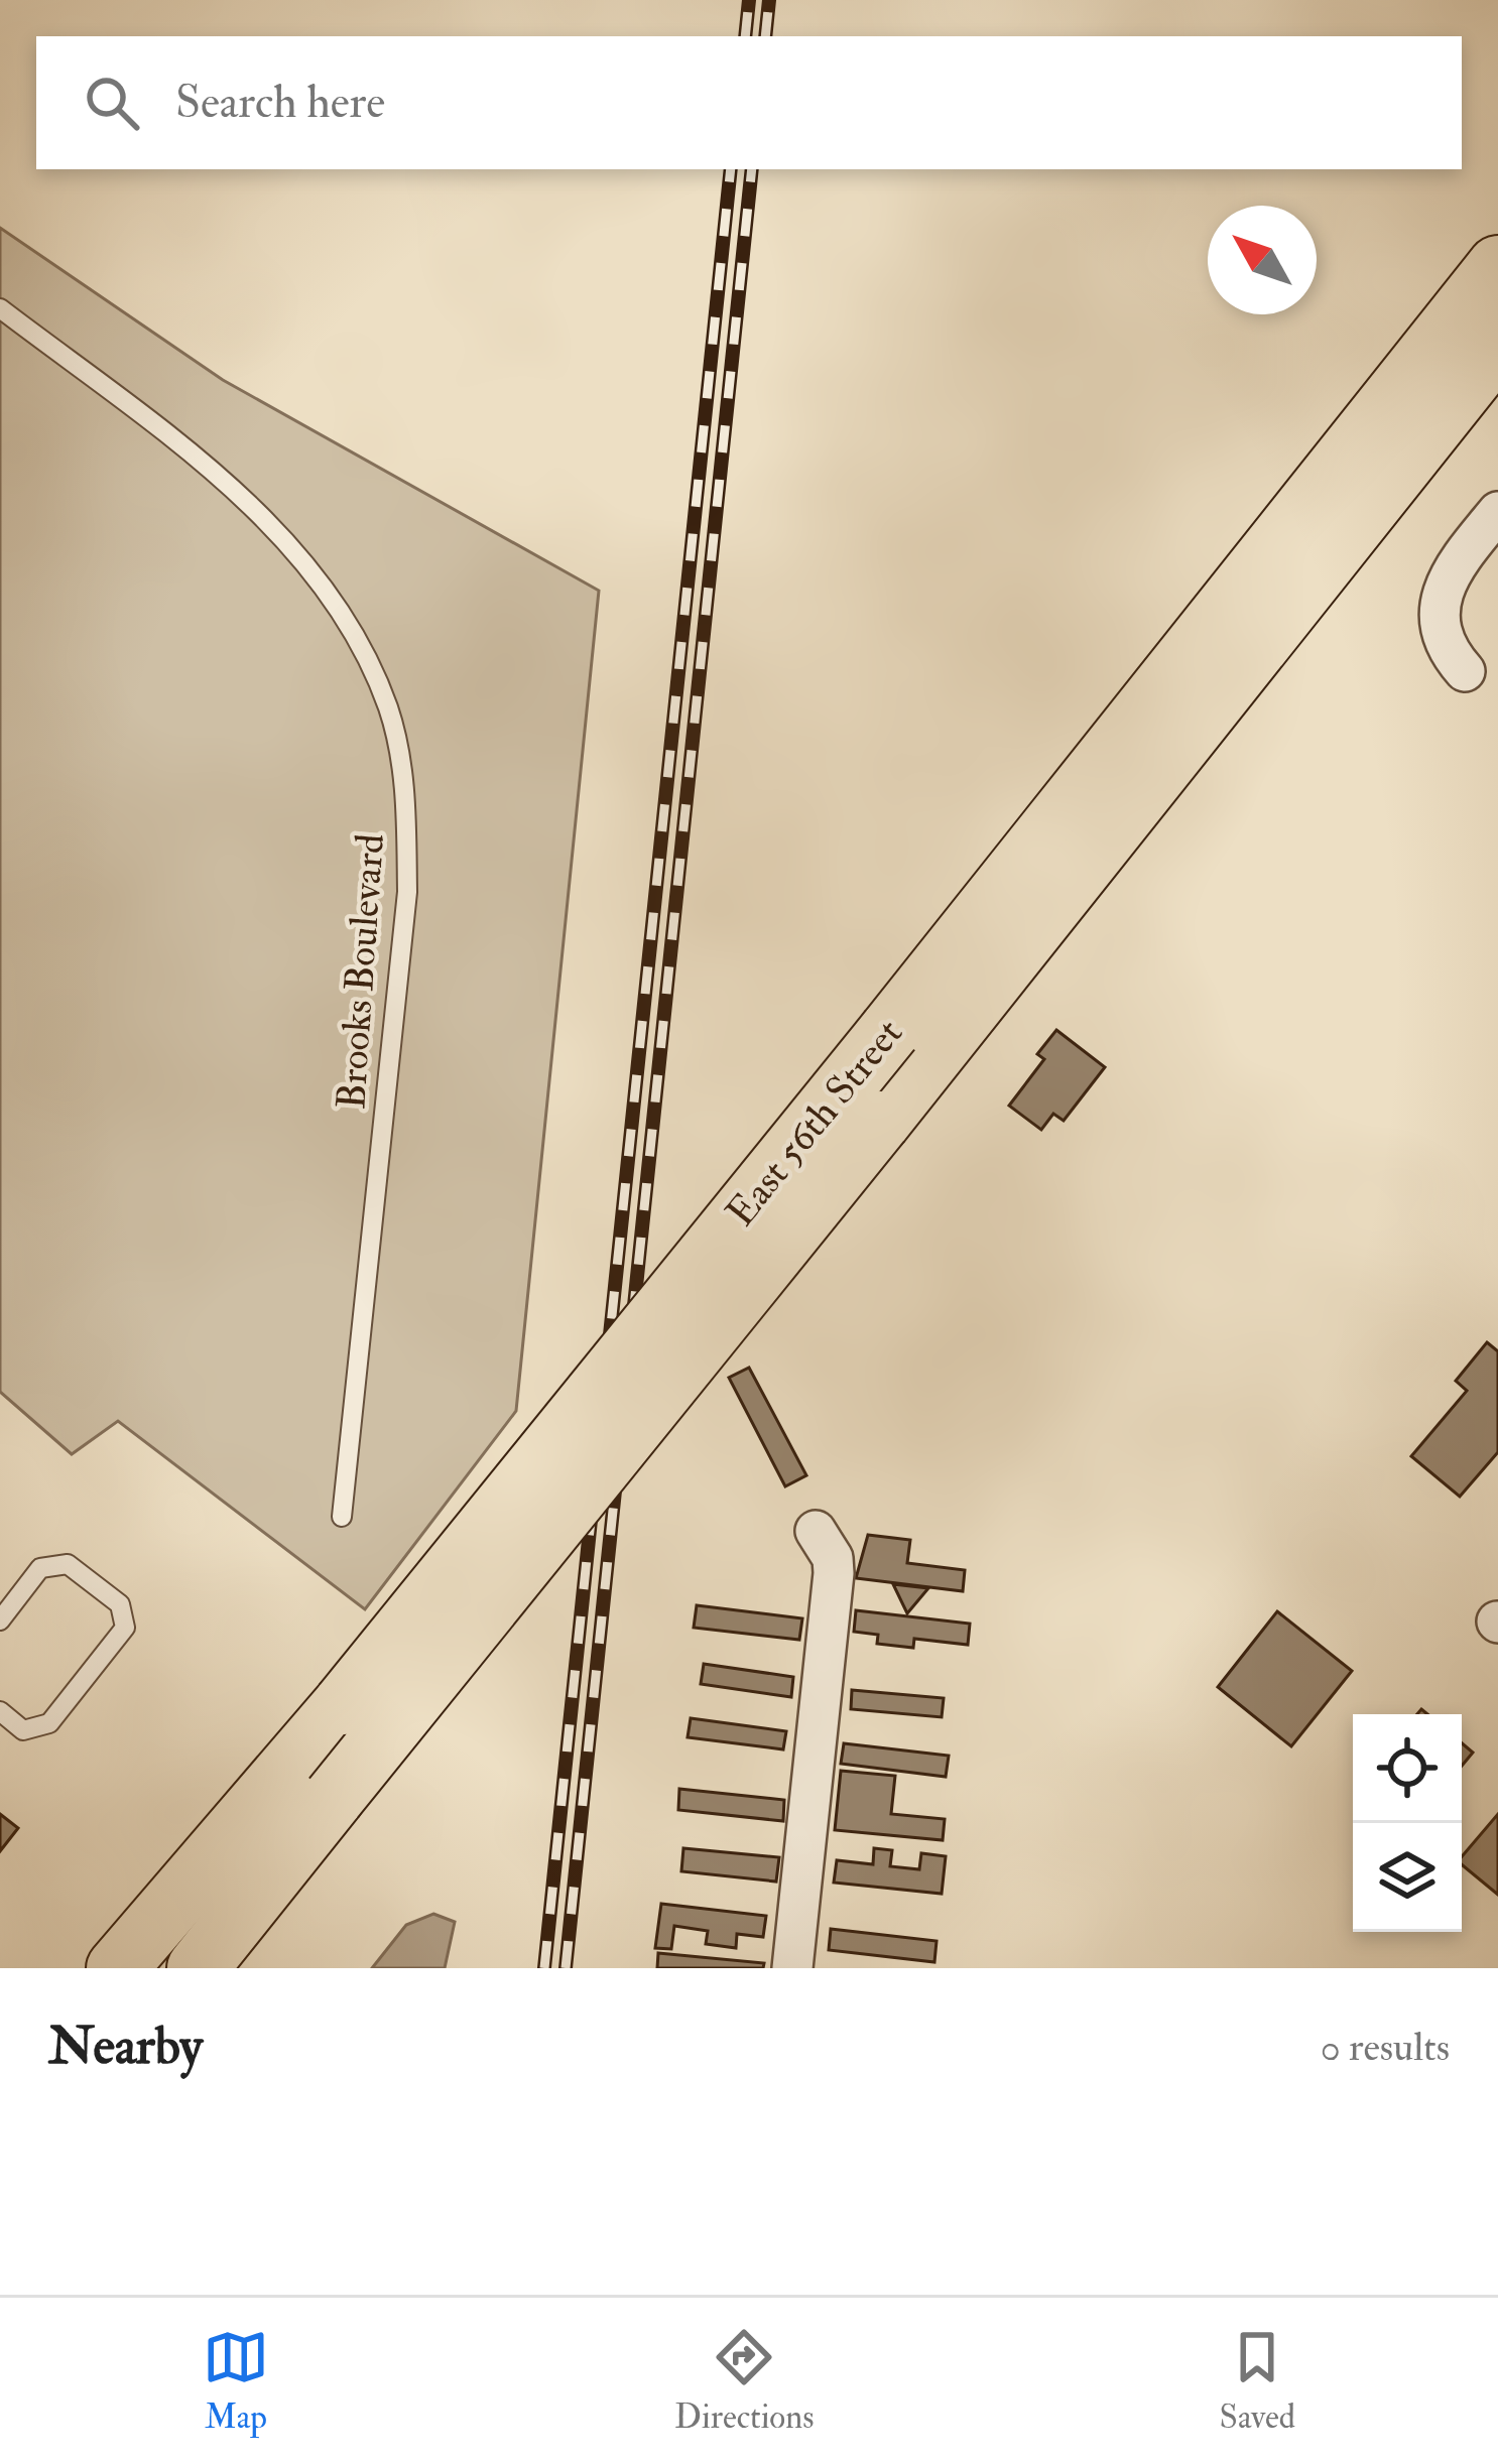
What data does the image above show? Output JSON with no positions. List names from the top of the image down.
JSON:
{
  "streets": {
    "main road": ["East 56th Street"],
    "lane": ["Brooks Boulevard"]
  },
  "north": "top left",
  "page": {
    "search": "Search here",
    "heading": ["Nearby", "0 results"],
    "nav": ["Map", "Directions", "Saved"]
  }
}
